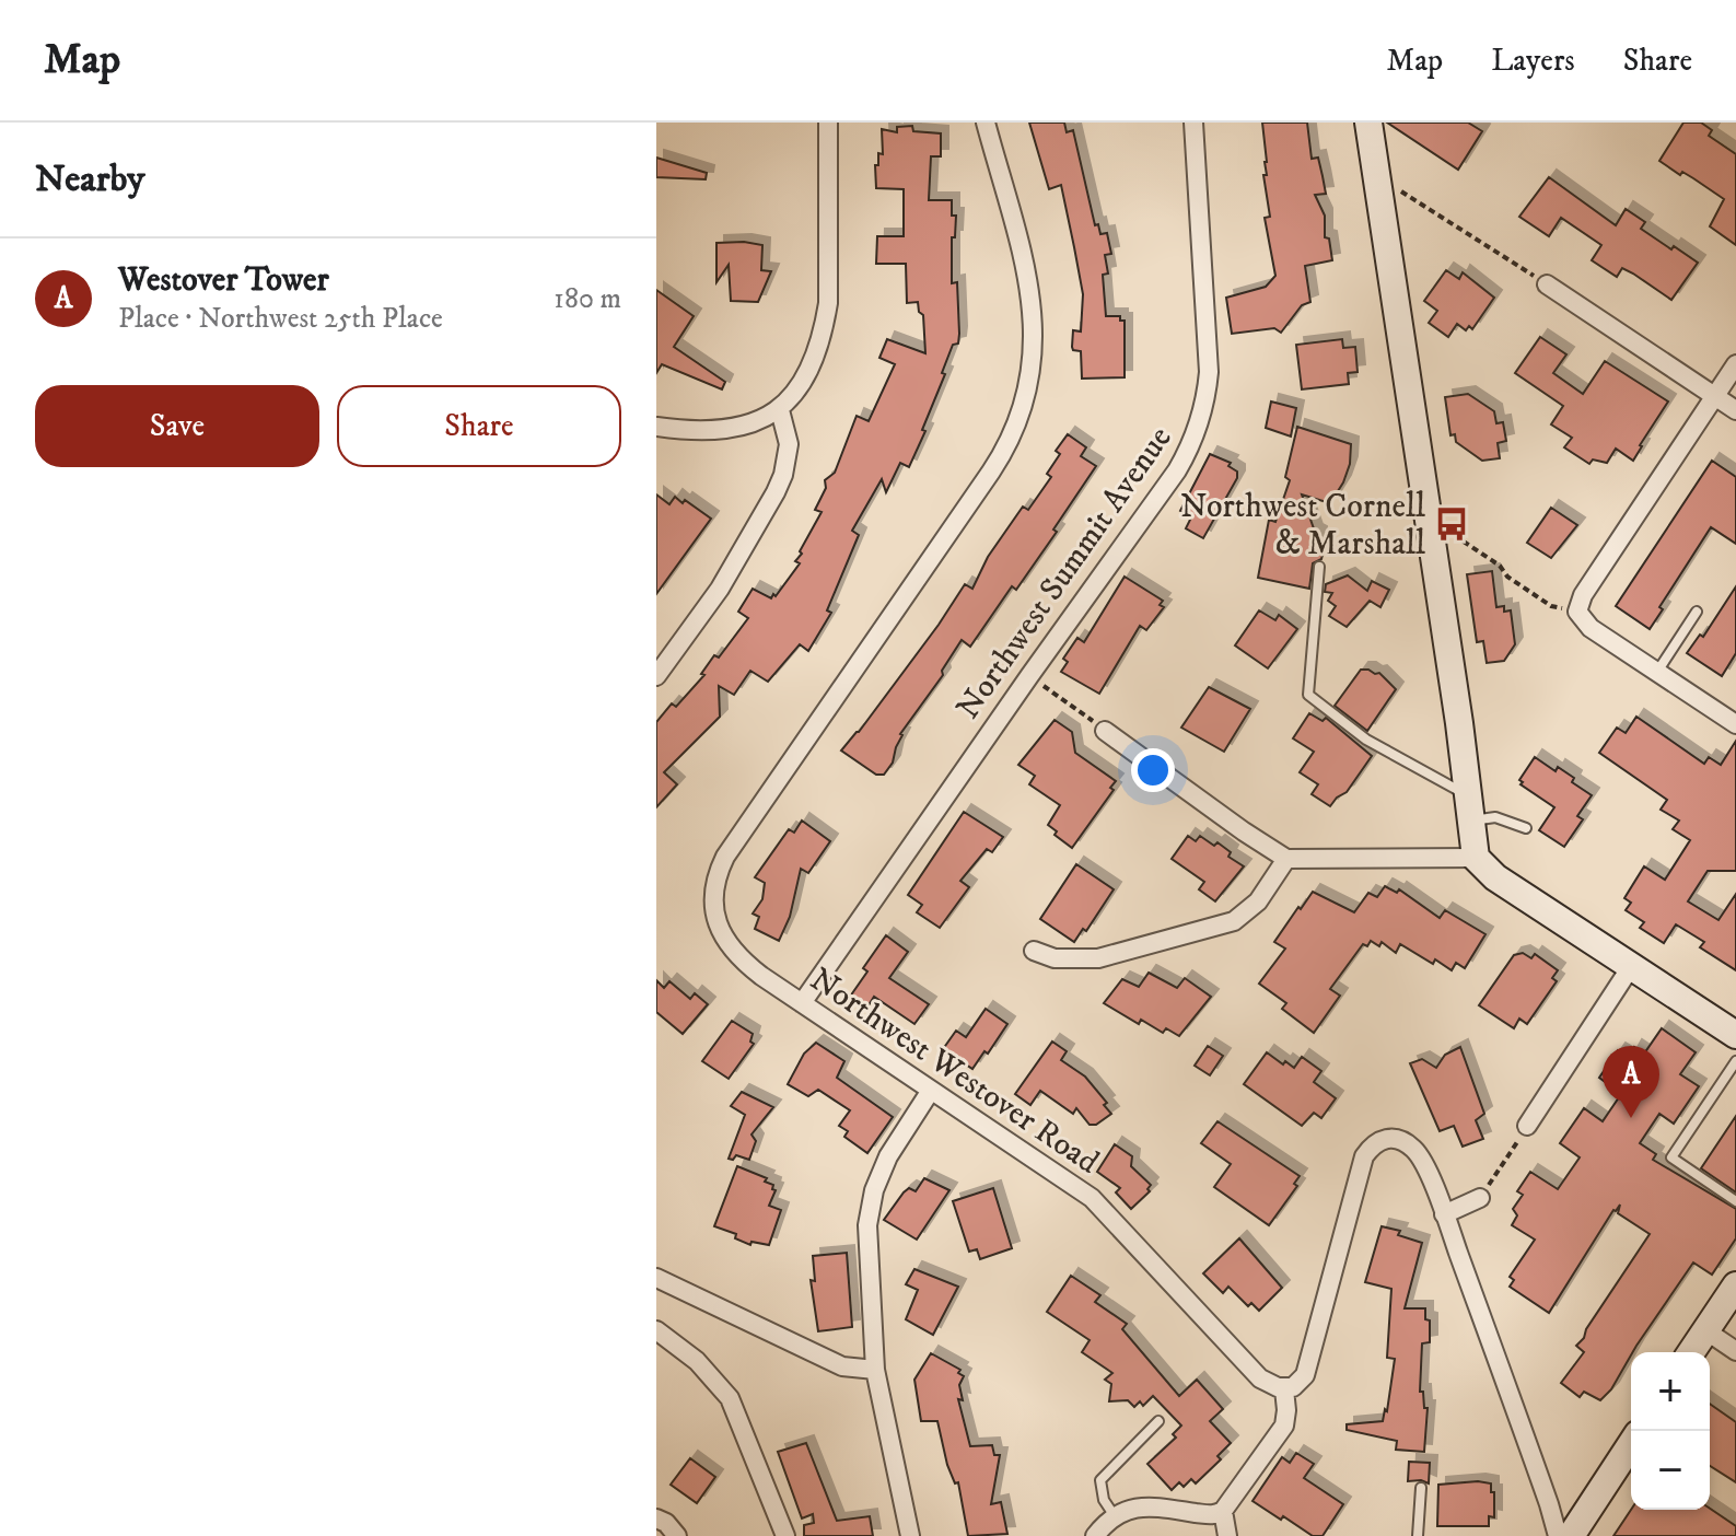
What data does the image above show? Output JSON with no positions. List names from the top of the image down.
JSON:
{
  "streets": {
    "street": ["Northwest Summit Avenue", "Northwest Westover Road"]
  },
  "crossings": [
    ["Northwest Summit Avenue", "Northwest Westover Road"]
  ],
  "places": {
    "bus stop": ["Northwest Cornell & Marshall"]
  },
  "page": {
    "header": "Map",
    "nav": ["Map", "Layers", "Share"],
    "heading": "Nearby",
    "list": [
      {
        "mark": "A",
        "name": "Westover Tower",
        "note": "Place · Northwest 25th Place",
        "value": "180 m"
      }
    ],
    "buttons": ["Save", "Share"],
    "pins": "A",
    "map_buttons": ["+", "−"]
  }
}
